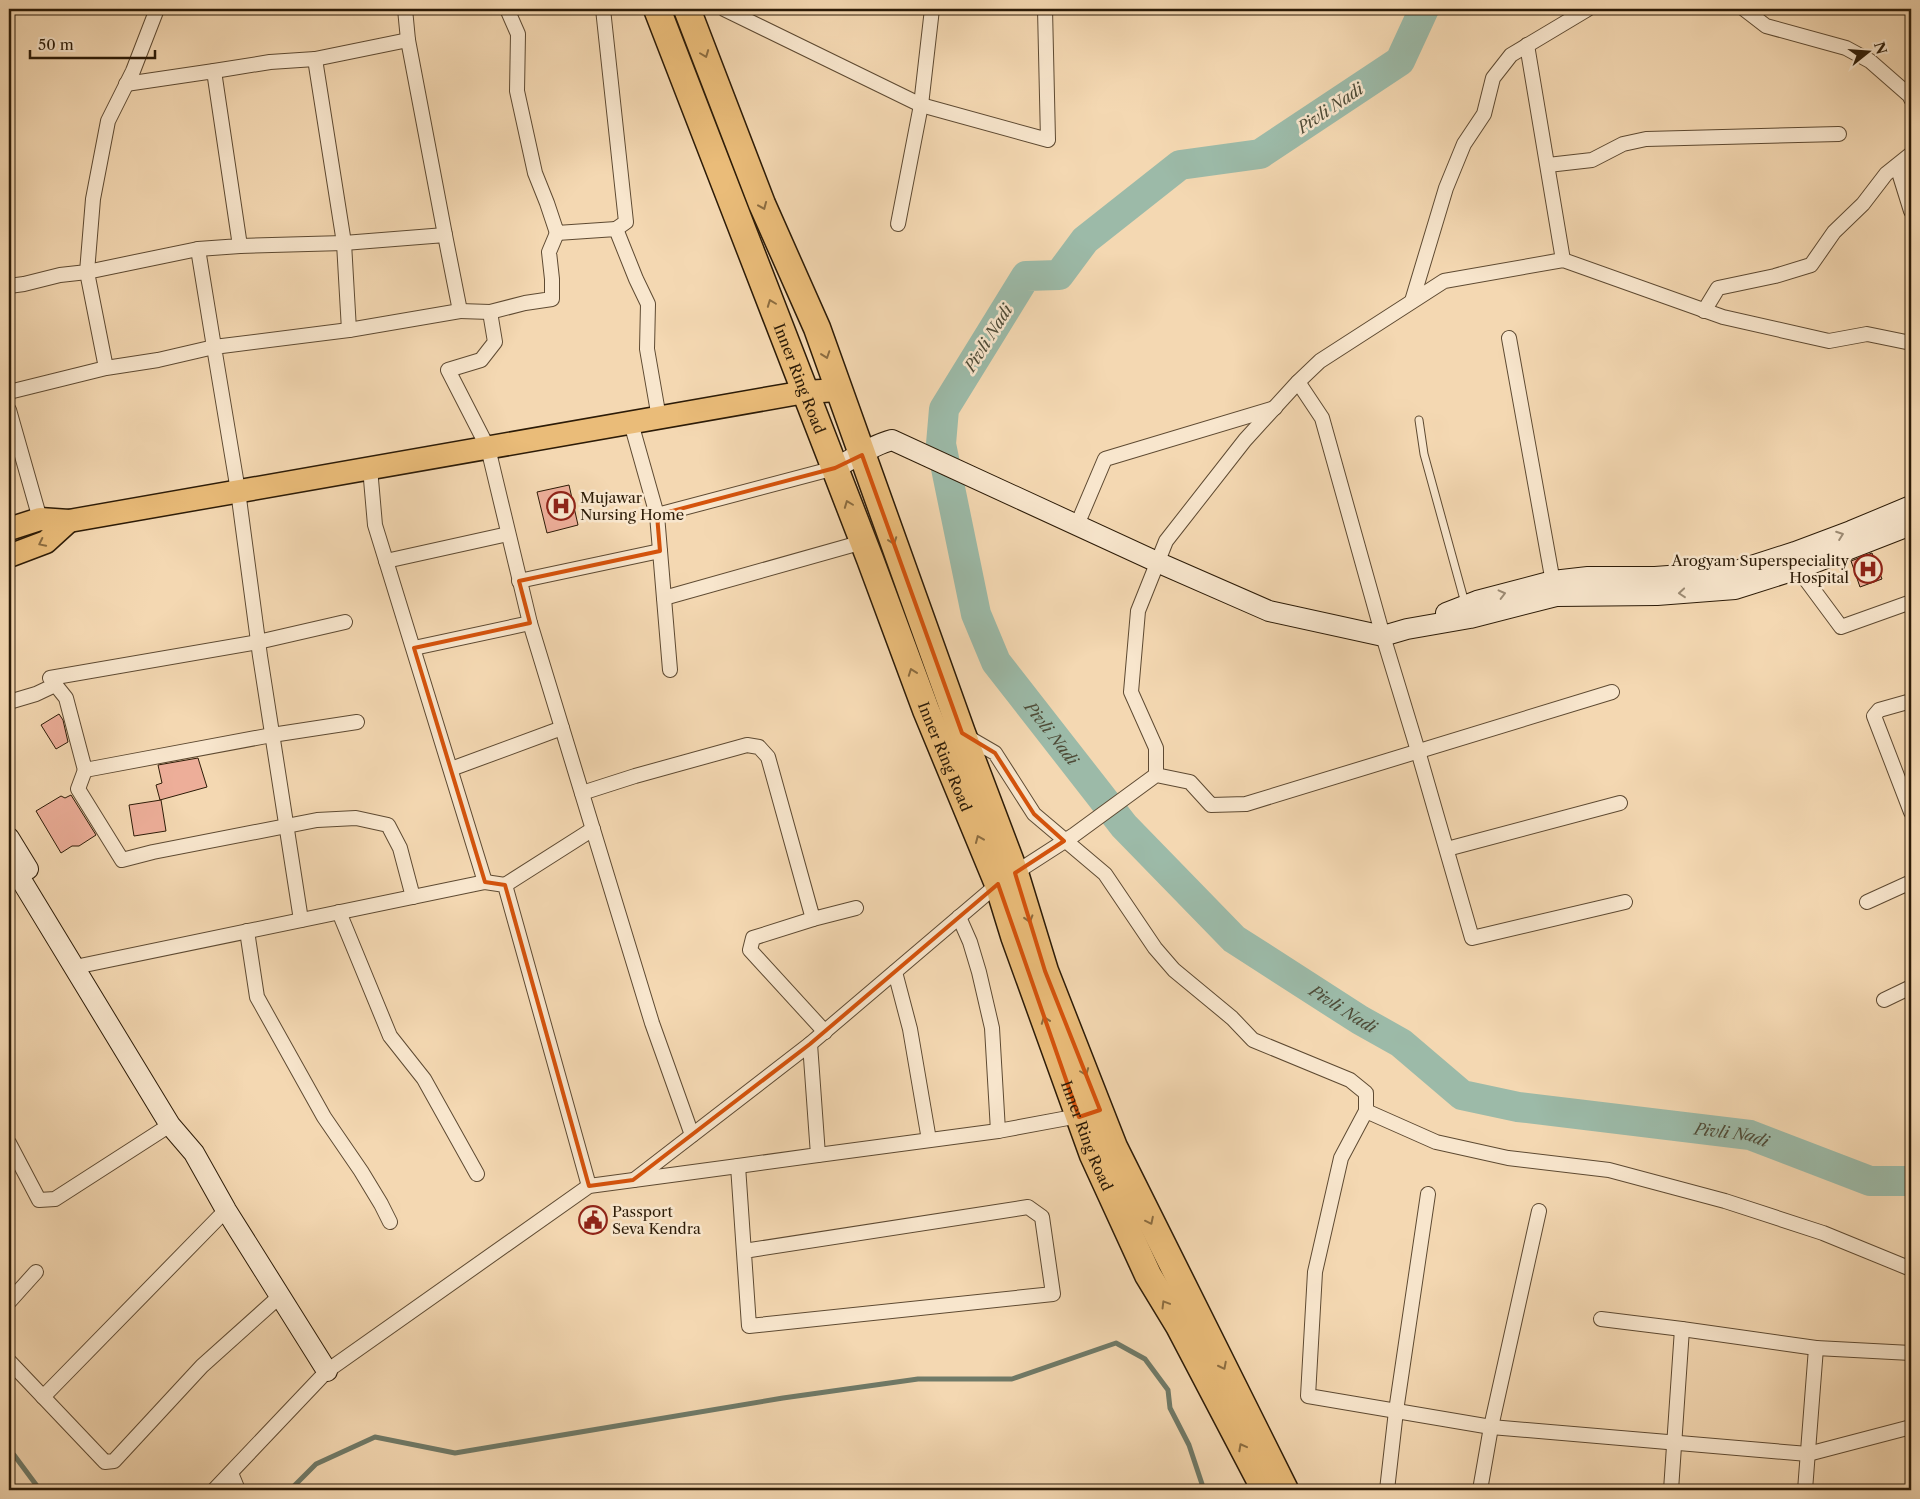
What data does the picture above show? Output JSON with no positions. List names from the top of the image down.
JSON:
{
  "streets": {
    "highway": ["Inner Ring Road"]
  },
  "water": ["Pivli Nadi"],
  "places": {
    "hospital": ["Mujawar Nursing Home", "Arogyam Superspeciality Hospital"],
    "public building": ["Passport Seva Kendra"]
  },
  "scale_bar": "50 m",
  "north": "right"
}
